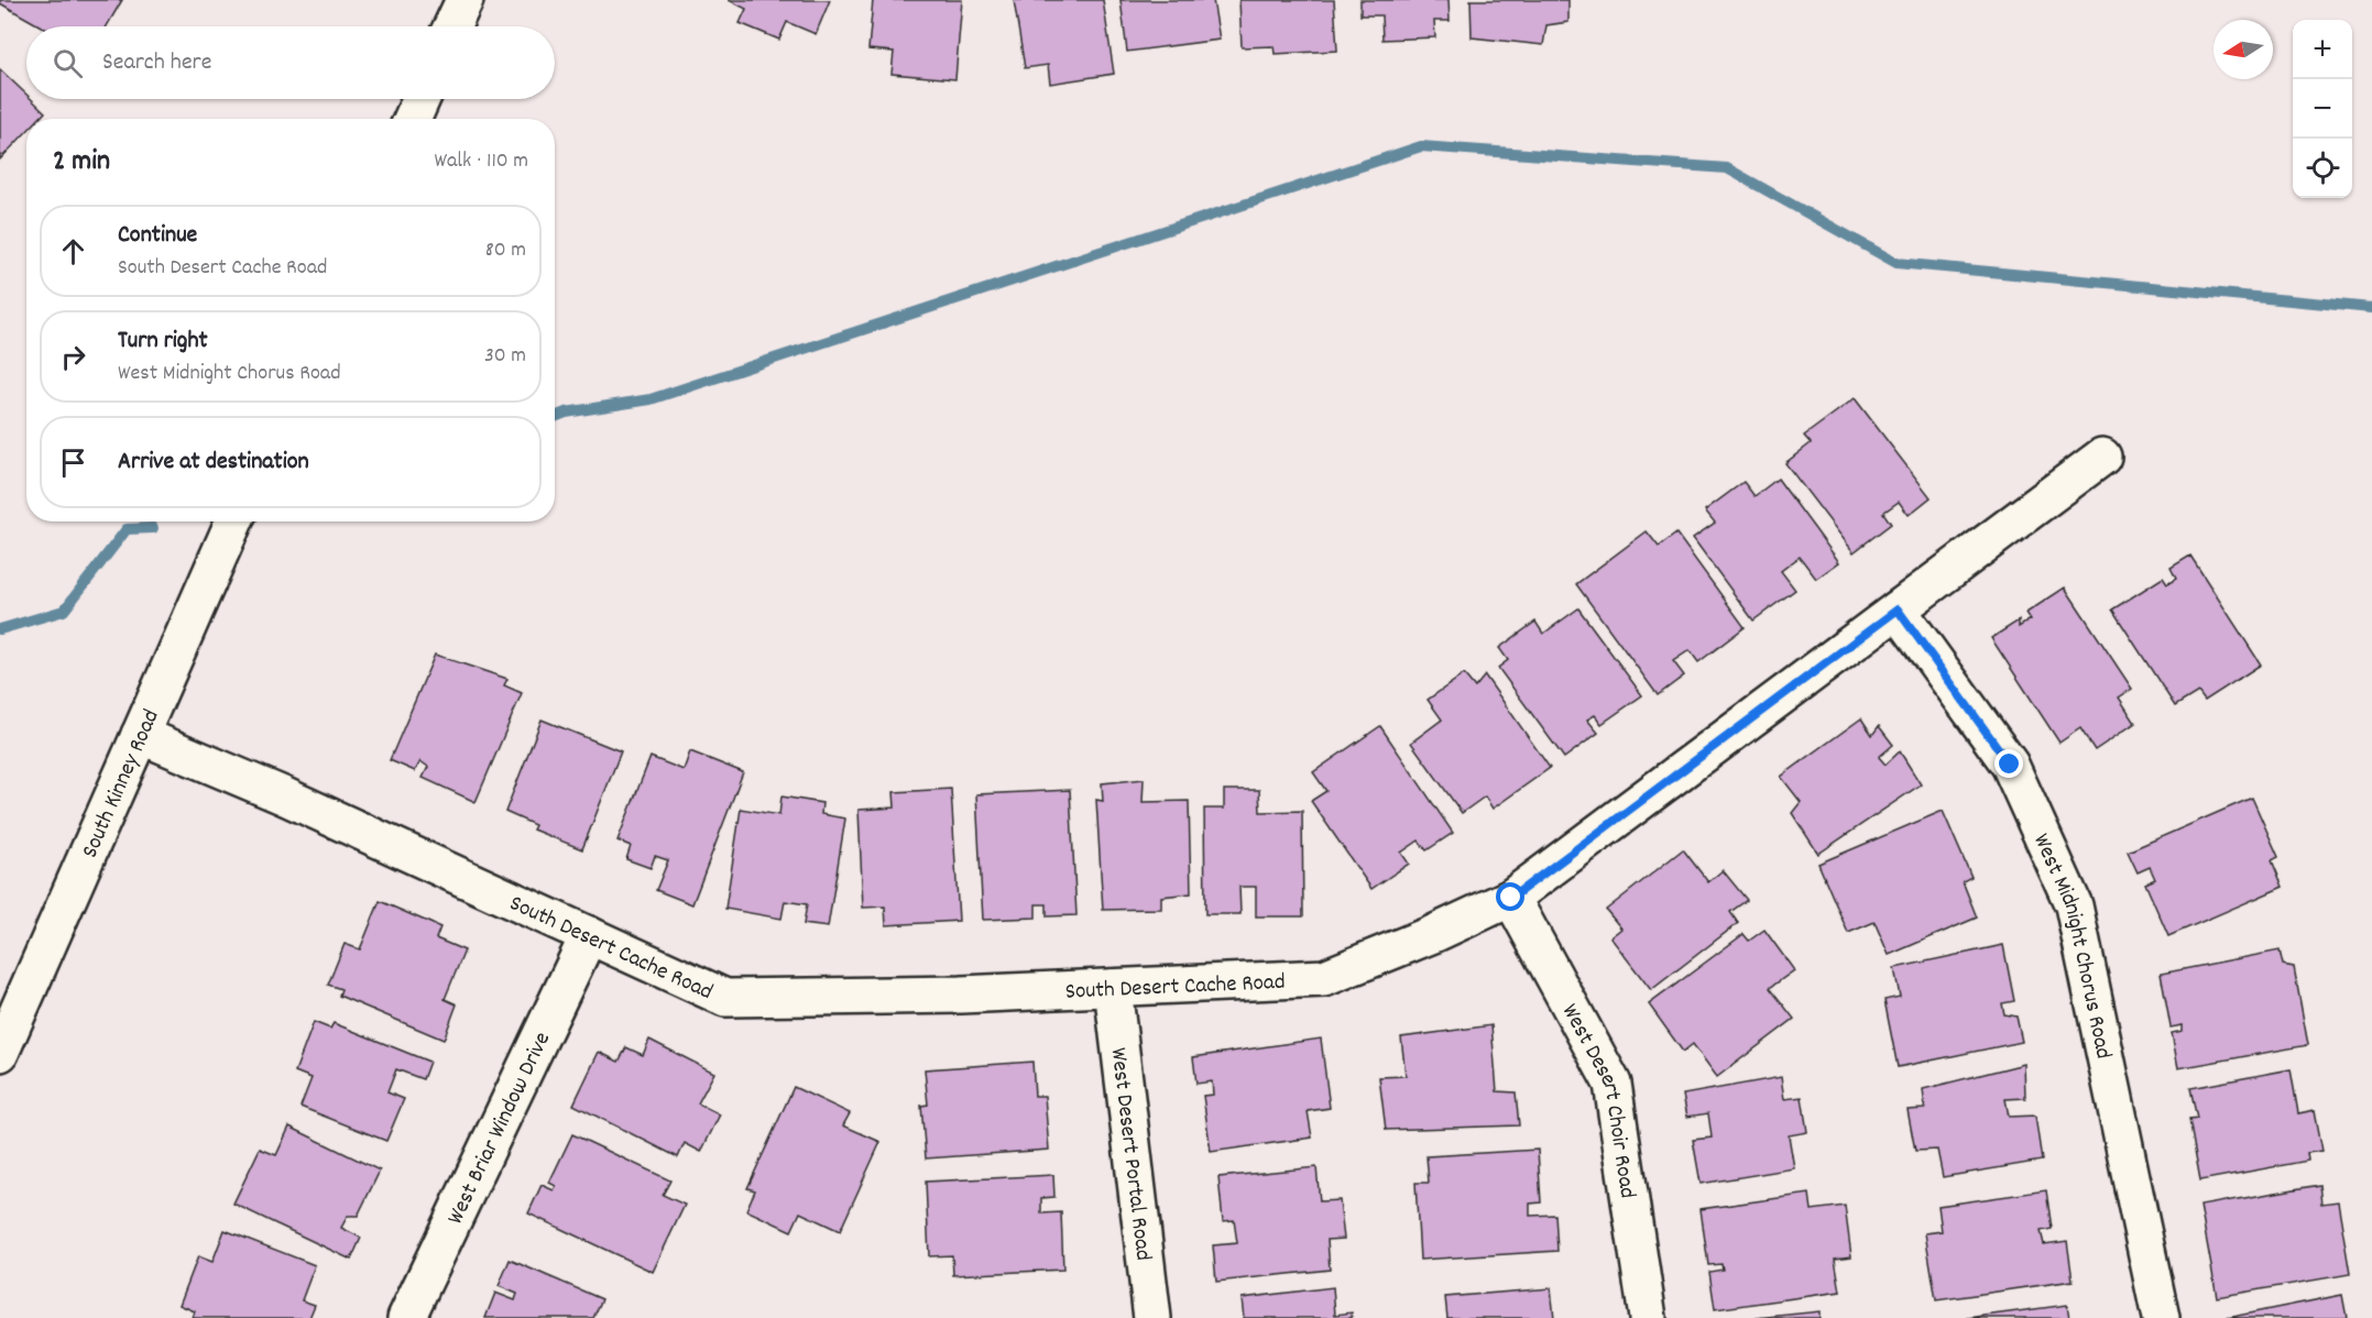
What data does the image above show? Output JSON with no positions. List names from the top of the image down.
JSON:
{
  "streets": {
    "street": [
      "South Kinney Road",
      "West Midnight Chorus Road",
      "South Desert Cache Road",
      "West Desert Choir Road",
      "West Briar Window Drive",
      "West Desert Portal Road"
    ]
  },
  "crossings": [
    ["South Kinney Road", "South Desert Cache Road"],
    ["West Midnight Chorus Road", "South Desert Cache Road"],
    ["South Desert Cache Road", "West Desert Choir Road"],
    ["South Desert Cache Road", "West Briar Window Drive"],
    ["South Desert Cache Road", "West Desert Portal Road"]
  ],
  "north": "left",
  "page": {
    "map_buttons": ["+", "−"],
    "search": "Search here",
    "heading": ["2 min", "Walk · 110 m"],
    "list": [
      ["Continue", "South Desert Cache Road", "80 m"],
      ["Turn right", "West Midnight Chorus Road", "30 m"],
      "Arrive at destination"
    ]
  }
}
